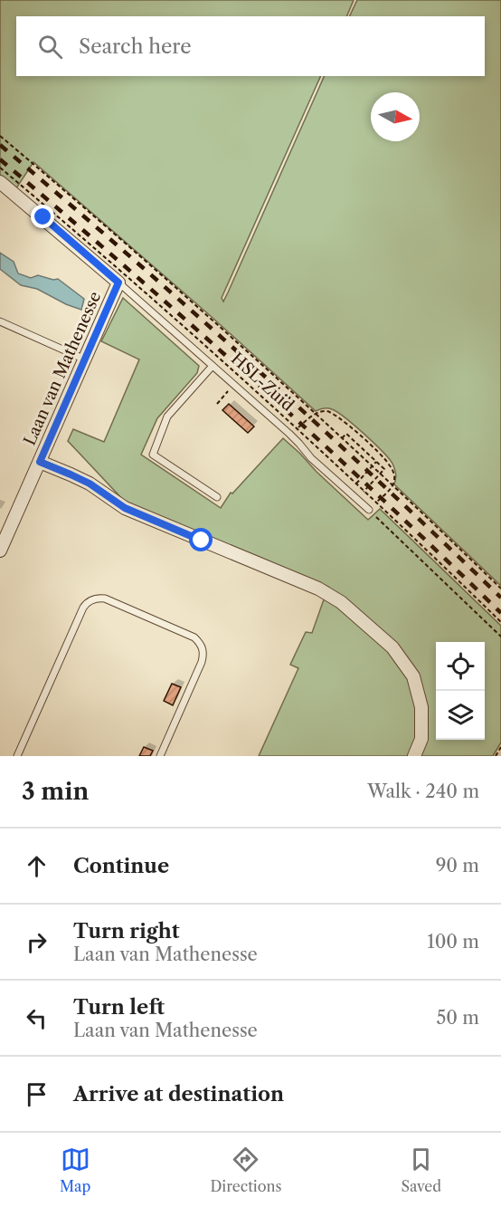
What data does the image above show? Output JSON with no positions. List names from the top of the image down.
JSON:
{
  "streets": {
    "street": ["Laan van Mathenesse"],
    "path": ["HSL-Zuid"]
  },
  "north": "right",
  "page": {
    "search": "Search here",
    "heading": ["3 min", "Walk · 240 m"],
    "list": [
      ["Continue", "90 m"],
      ["Turn right", "Laan van Mathenesse", "100 m"],
      ["Turn left", "Laan van Mathenesse", "50 m"],
      "Arrive at destination"
    ],
    "nav": ["Map", "Directions", "Saved"]
  }
}
